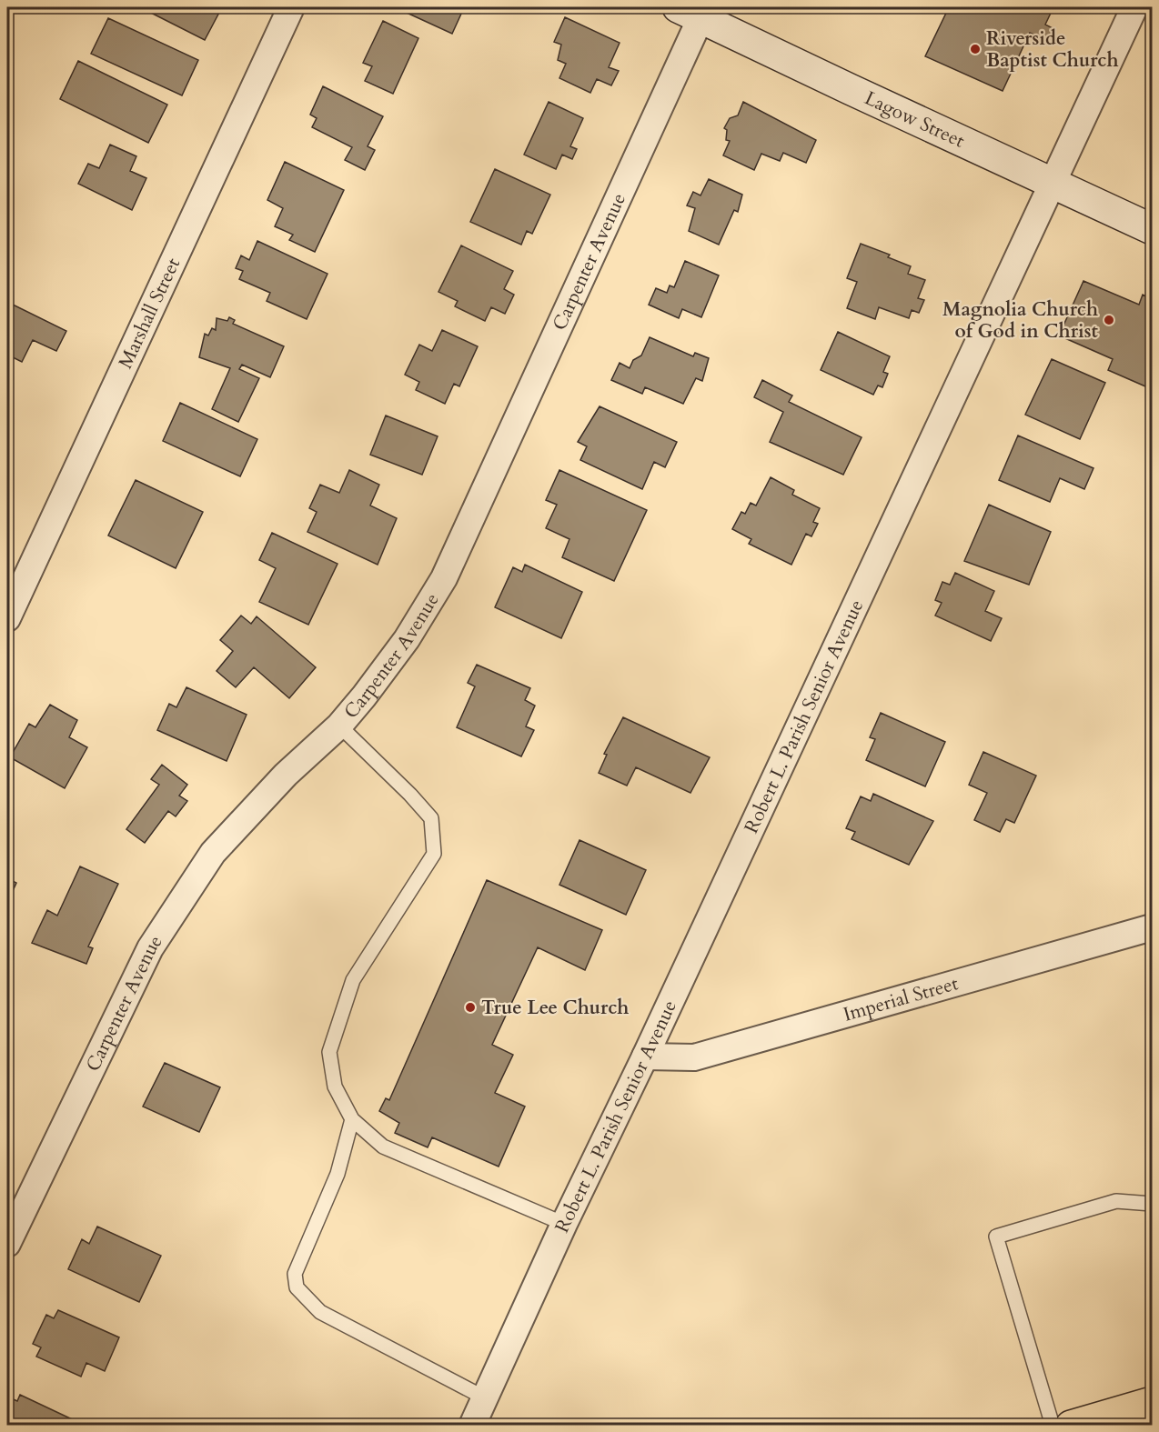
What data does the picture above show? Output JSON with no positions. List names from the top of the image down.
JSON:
{
  "streets": {
    "street": [
      "Lagow Street",
      "Carpenter Avenue",
      "Marshall Street",
      "Robert L. Parish Senior Avenue",
      "Imperial Street"
    ]
  },
  "crossings": [
    ["Lagow Street", "Carpenter Avenue"],
    ["Lagow Street", "Robert L. Parish Senior Avenue"],
    ["Robert L. Parish Senior Avenue", "Imperial Street"]
  ],
  "places": ["Riverside Baptist Church", "Magnolia Church of God in Christ", "True Lee Church"]
}
